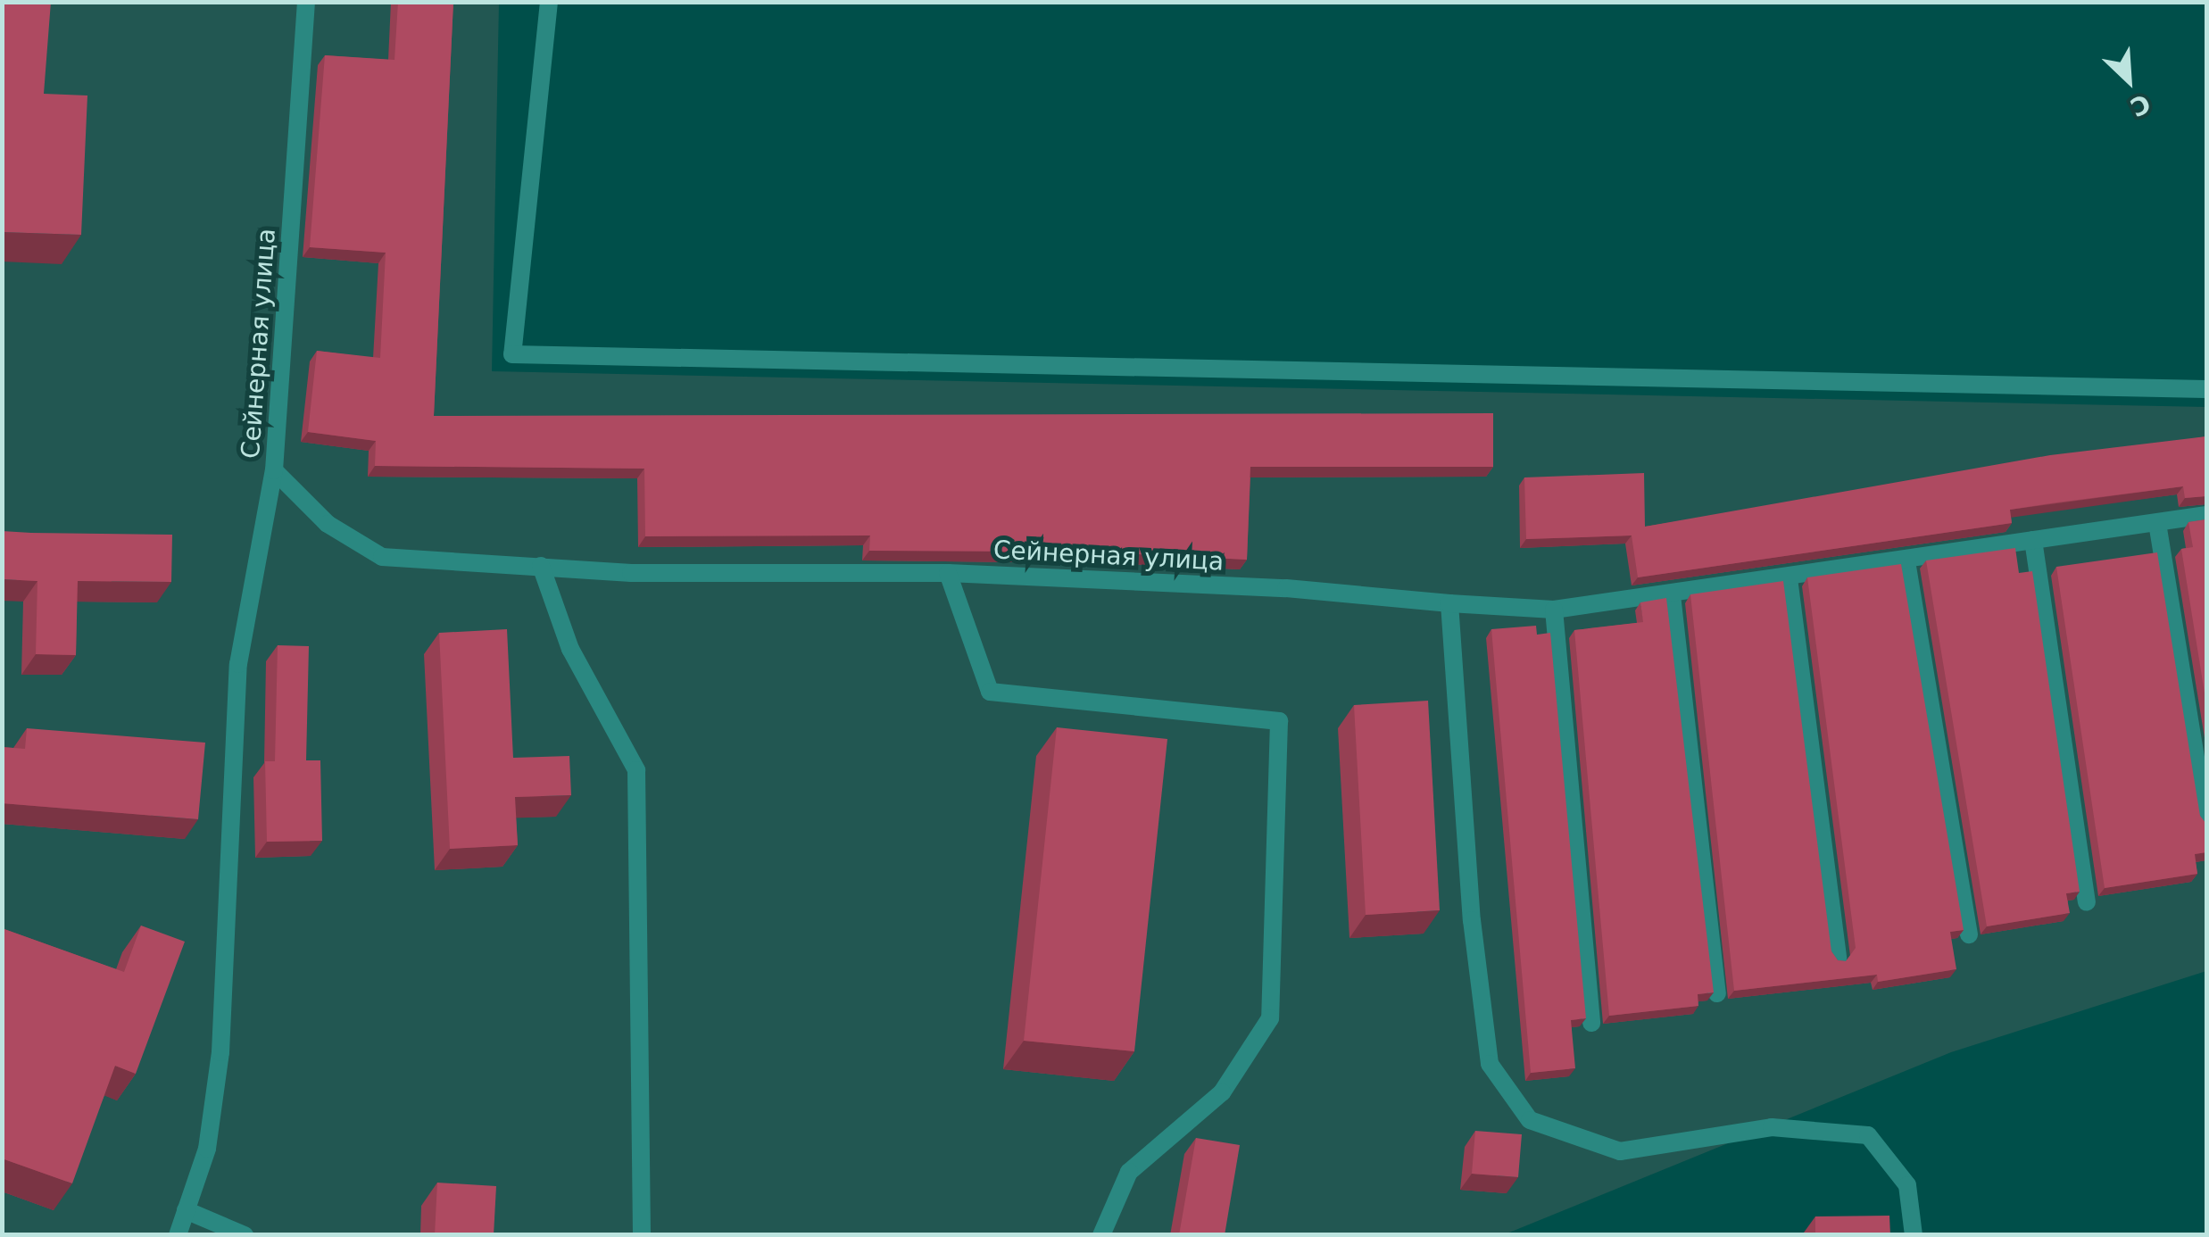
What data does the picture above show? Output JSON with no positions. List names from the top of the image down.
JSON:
{
  "streets": {
    "street": ["Сейнерная улица"]
  },
  "north": "bottom right"
}
